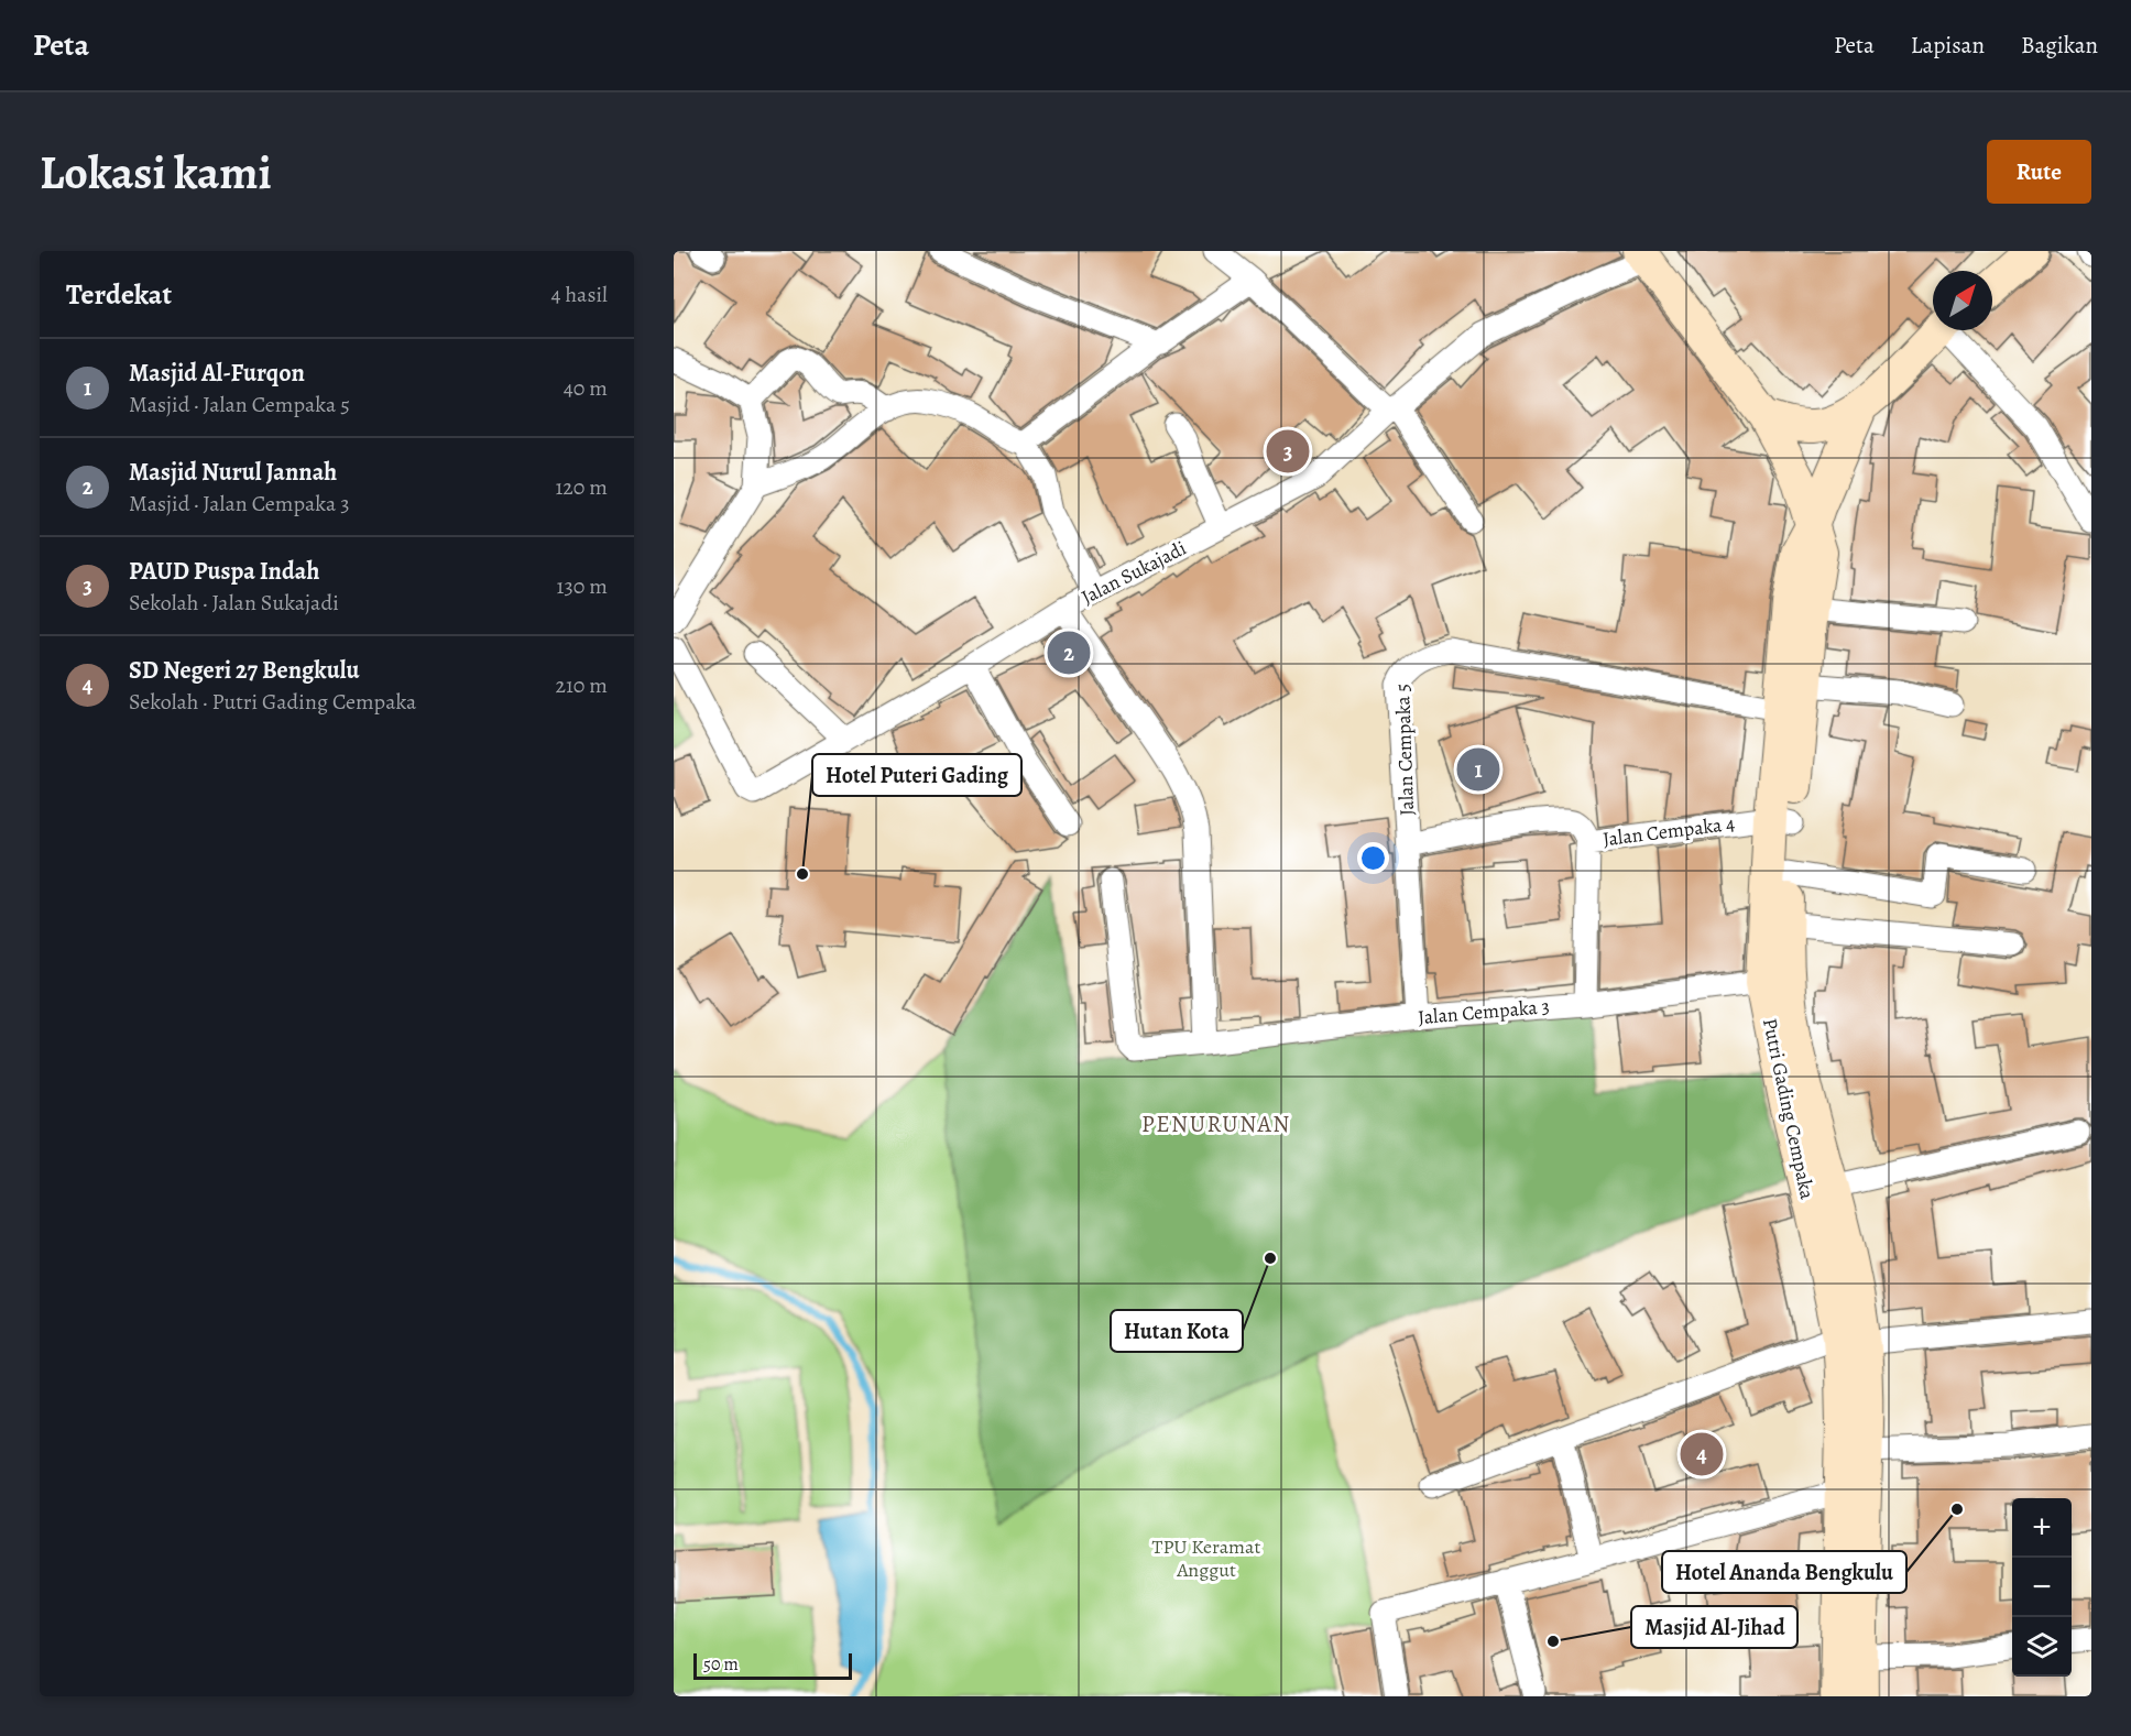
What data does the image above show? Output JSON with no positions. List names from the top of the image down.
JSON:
{
  "streets": {
    "street": [
      "Jalan Sukajadi",
      "Jalan Cempaka 5",
      "Jalan Cempaka 4",
      "Jalan Cempaka 3",
      "Putri Gading Cempaka"
    ]
  },
  "crossings": [
    ["Jalan Sukajadi", "Putri Gading Cempaka"],
    ["Jalan Cempaka 5", "Jalan Cempaka 3"],
    ["Jalan Cempaka 5", "Putri Gading Cempaka"],
    ["Jalan Cempaka 4", "Jalan Cempaka 3"],
    ["Jalan Cempaka 4", "Putri Gading Cempaka"],
    ["Jalan Cempaka 3", "Putri Gading Cempaka"]
  ],
  "districts": ["PENURUNAN"],
  "parks": ["TPU Keramat Anggut"],
  "places": [
    "Hotel Puteri Gading",
    "Hutan Kota",
    "Hotel Ananda Bengkulu",
    "Masjid Al-Jihad"
  ],
  "scale_bar": "50 m",
  "north": "top right",
  "page": {
    "header": "Peta",
    "nav": ["Peta", "Lapisan", "Bagikan"],
    "buttons": "Rute",
    "title": "Lokasi kami",
    "heading": ["Terdekat", "4 hasil"],
    "list": [
      {
        "mark": "1",
        "name": "Masjid Al-Furqon",
        "note": "Masjid · Jalan Cempaka 5",
        "value": "40 m"
      },
      {
        "mark": "2",
        "name": "Masjid Nurul Jannah",
        "note": "Masjid · Jalan Cempaka 3",
        "value": "120 m"
      },
      {
        "mark": "3",
        "name": "PAUD Puspa Indah",
        "note": "Sekolah · Jalan Sukajadi",
        "value": "130 m"
      },
      {
        "mark": "4",
        "name": "SD Negeri 27 Bengkulu",
        "note": "Sekolah · Putri Gading Cempaka",
        "value": "210 m"
      }
    ],
    "pins": [
      "3",
      "2",
      "1",
      "4"
    ],
    "map_buttons": ["+", "−"],
    "scale": "50 m"
  }
}
